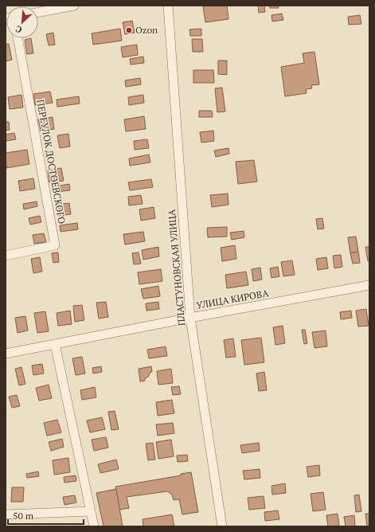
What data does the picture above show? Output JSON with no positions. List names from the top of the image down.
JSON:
{
  "streets": {
    "street": ["ПЕРЕУЛОК ДОСТОЕВСКОГО", "ПЛАСТУНОВСКАЯ УЛИЦА", "УЛИЦА КИРОВА"]
  },
  "crossings": [
    ["ПЛАСТУНОВСКАЯ УЛИЦА", "УЛИЦА КИРОВА"]
  ],
  "places": ["Ozon"],
  "scale_bar": "50 m",
  "north": "bottom left"
}
